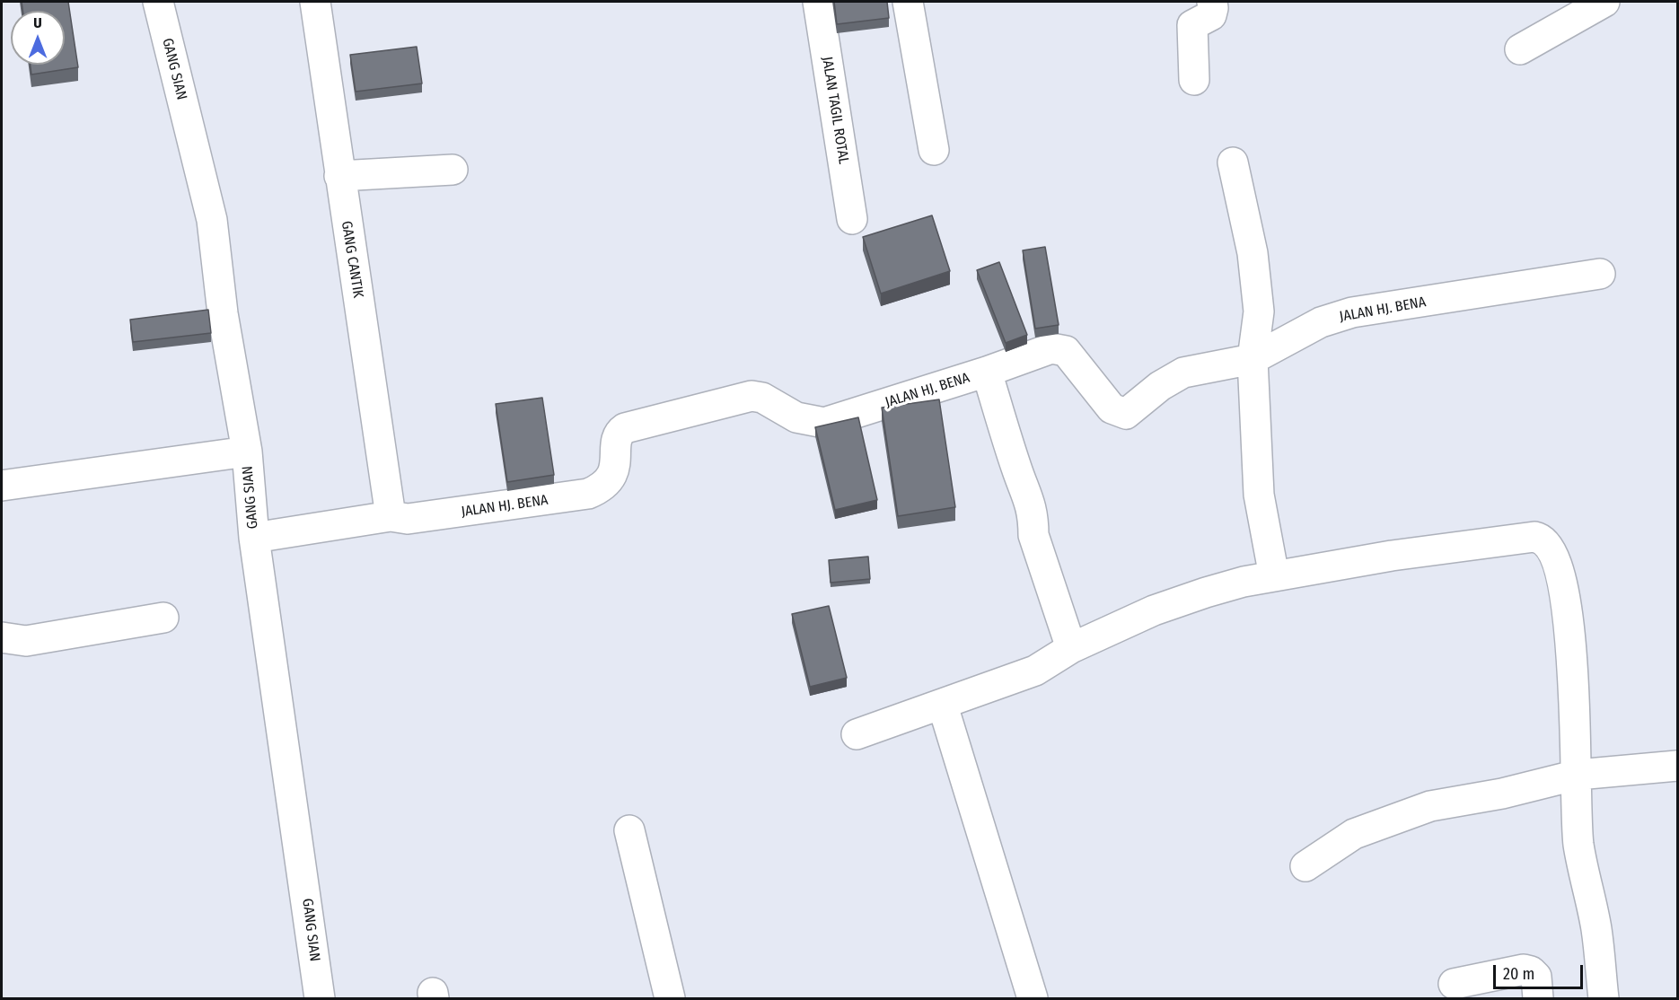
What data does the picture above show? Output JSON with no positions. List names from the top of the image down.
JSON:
{
  "streets": {
    "street": [
      "GANG SIAN",
      "JALAN TAGIL ROTAL",
      "GANG CANTIK",
      "JALAN HJ. BENA"
    ]
  },
  "crossings": [
    ["GANG SIAN", "JALAN HJ. BENA"],
    ["GANG CANTIK", "JALAN HJ. BENA"]
  ],
  "scale_bar": "20 m",
  "north": "top"
}
